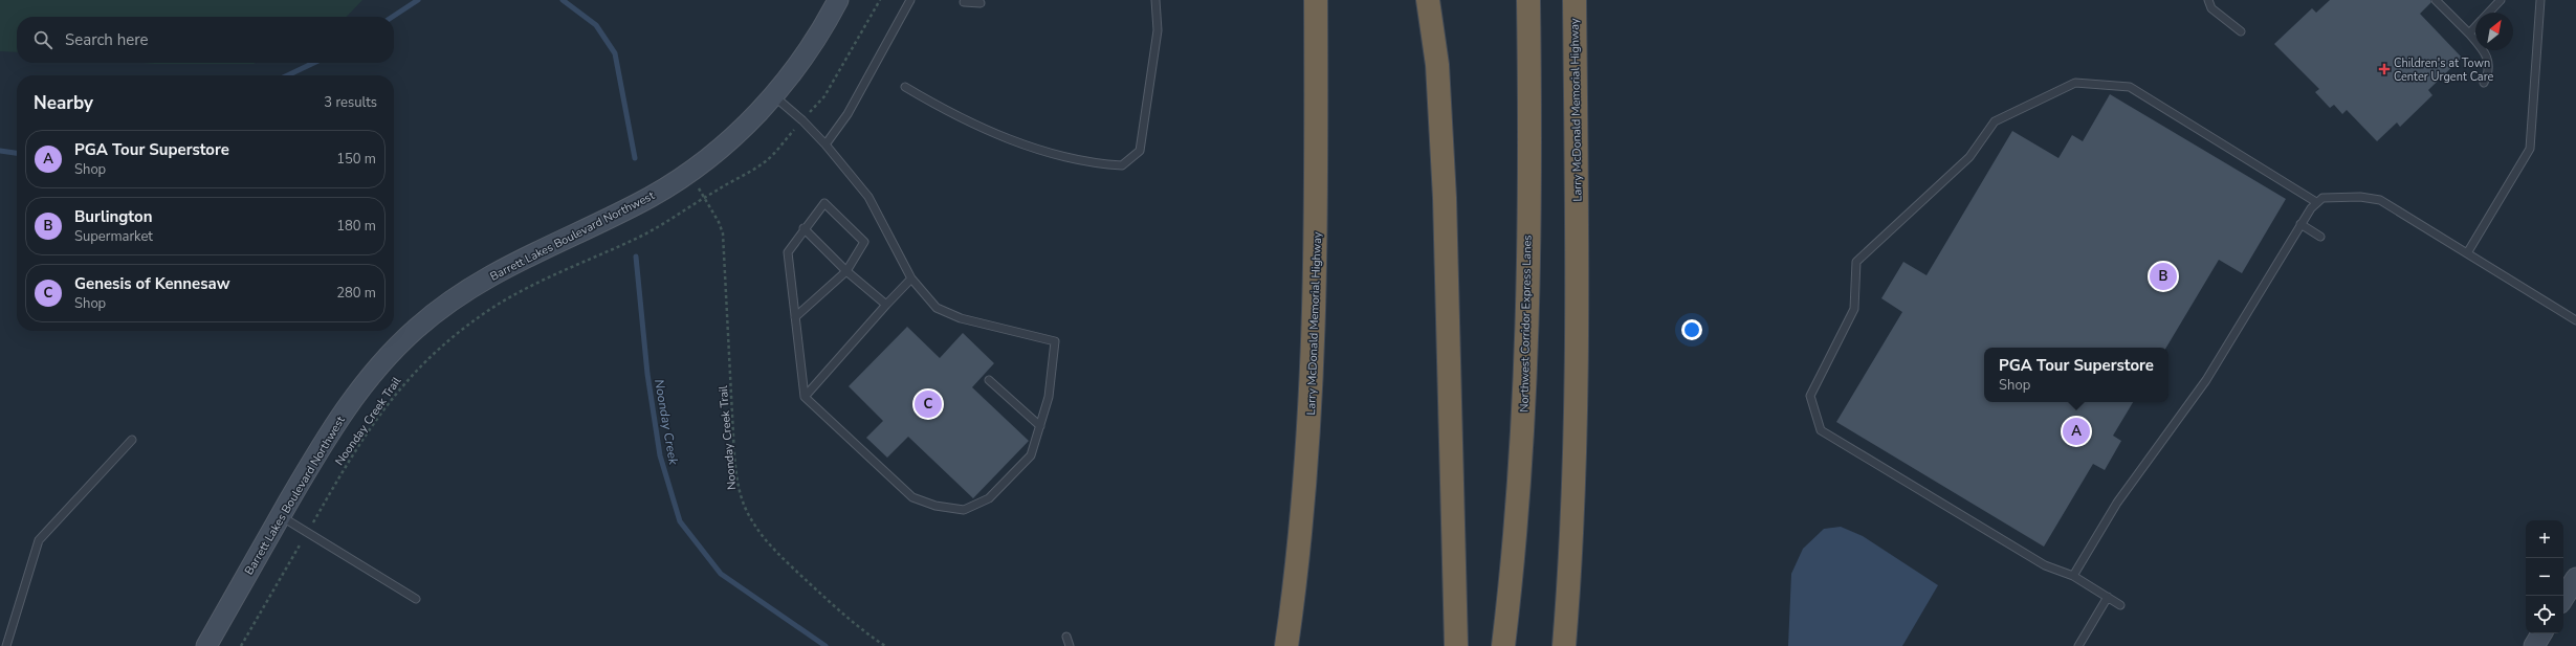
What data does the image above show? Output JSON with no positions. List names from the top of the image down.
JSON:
{
  "streets": {
    "highway": ["Larry McDonald Memorial Highway", "Northwest Corridor Express Lanes"],
    "main road": ["Barrett Lakes Boulevard Northwest"],
    "path": ["Noonday Creek Trail"]
  },
  "crossings": [
    ["Barrett Lakes Boulevard Northwest", "Noonday Creek Trail"]
  ],
  "water": ["Noonday Creek"],
  "places": {
    "health": ["Children's at Town Center Urgent Care"]
  },
  "north": "top right",
  "page": {
    "search": "Search here",
    "heading": ["Nearby", "3 results"],
    "list": [
      {
        "mark": "A",
        "name": "PGA Tour Superstore",
        "note": "Shop",
        "value": "150 m"
      },
      {
        "mark": "B",
        "name": "Burlington",
        "note": "Supermarket",
        "value": "180 m"
      },
      {
        "mark": "C",
        "name": "Genesis of Kennesaw",
        "note": "Shop",
        "value": "280 m"
      }
    ],
    "pins": ["B", "C", "A"],
    "popup": ["PGA Tour Superstore", "Shop"],
    "map_buttons": ["+", "−"]
  }
}
